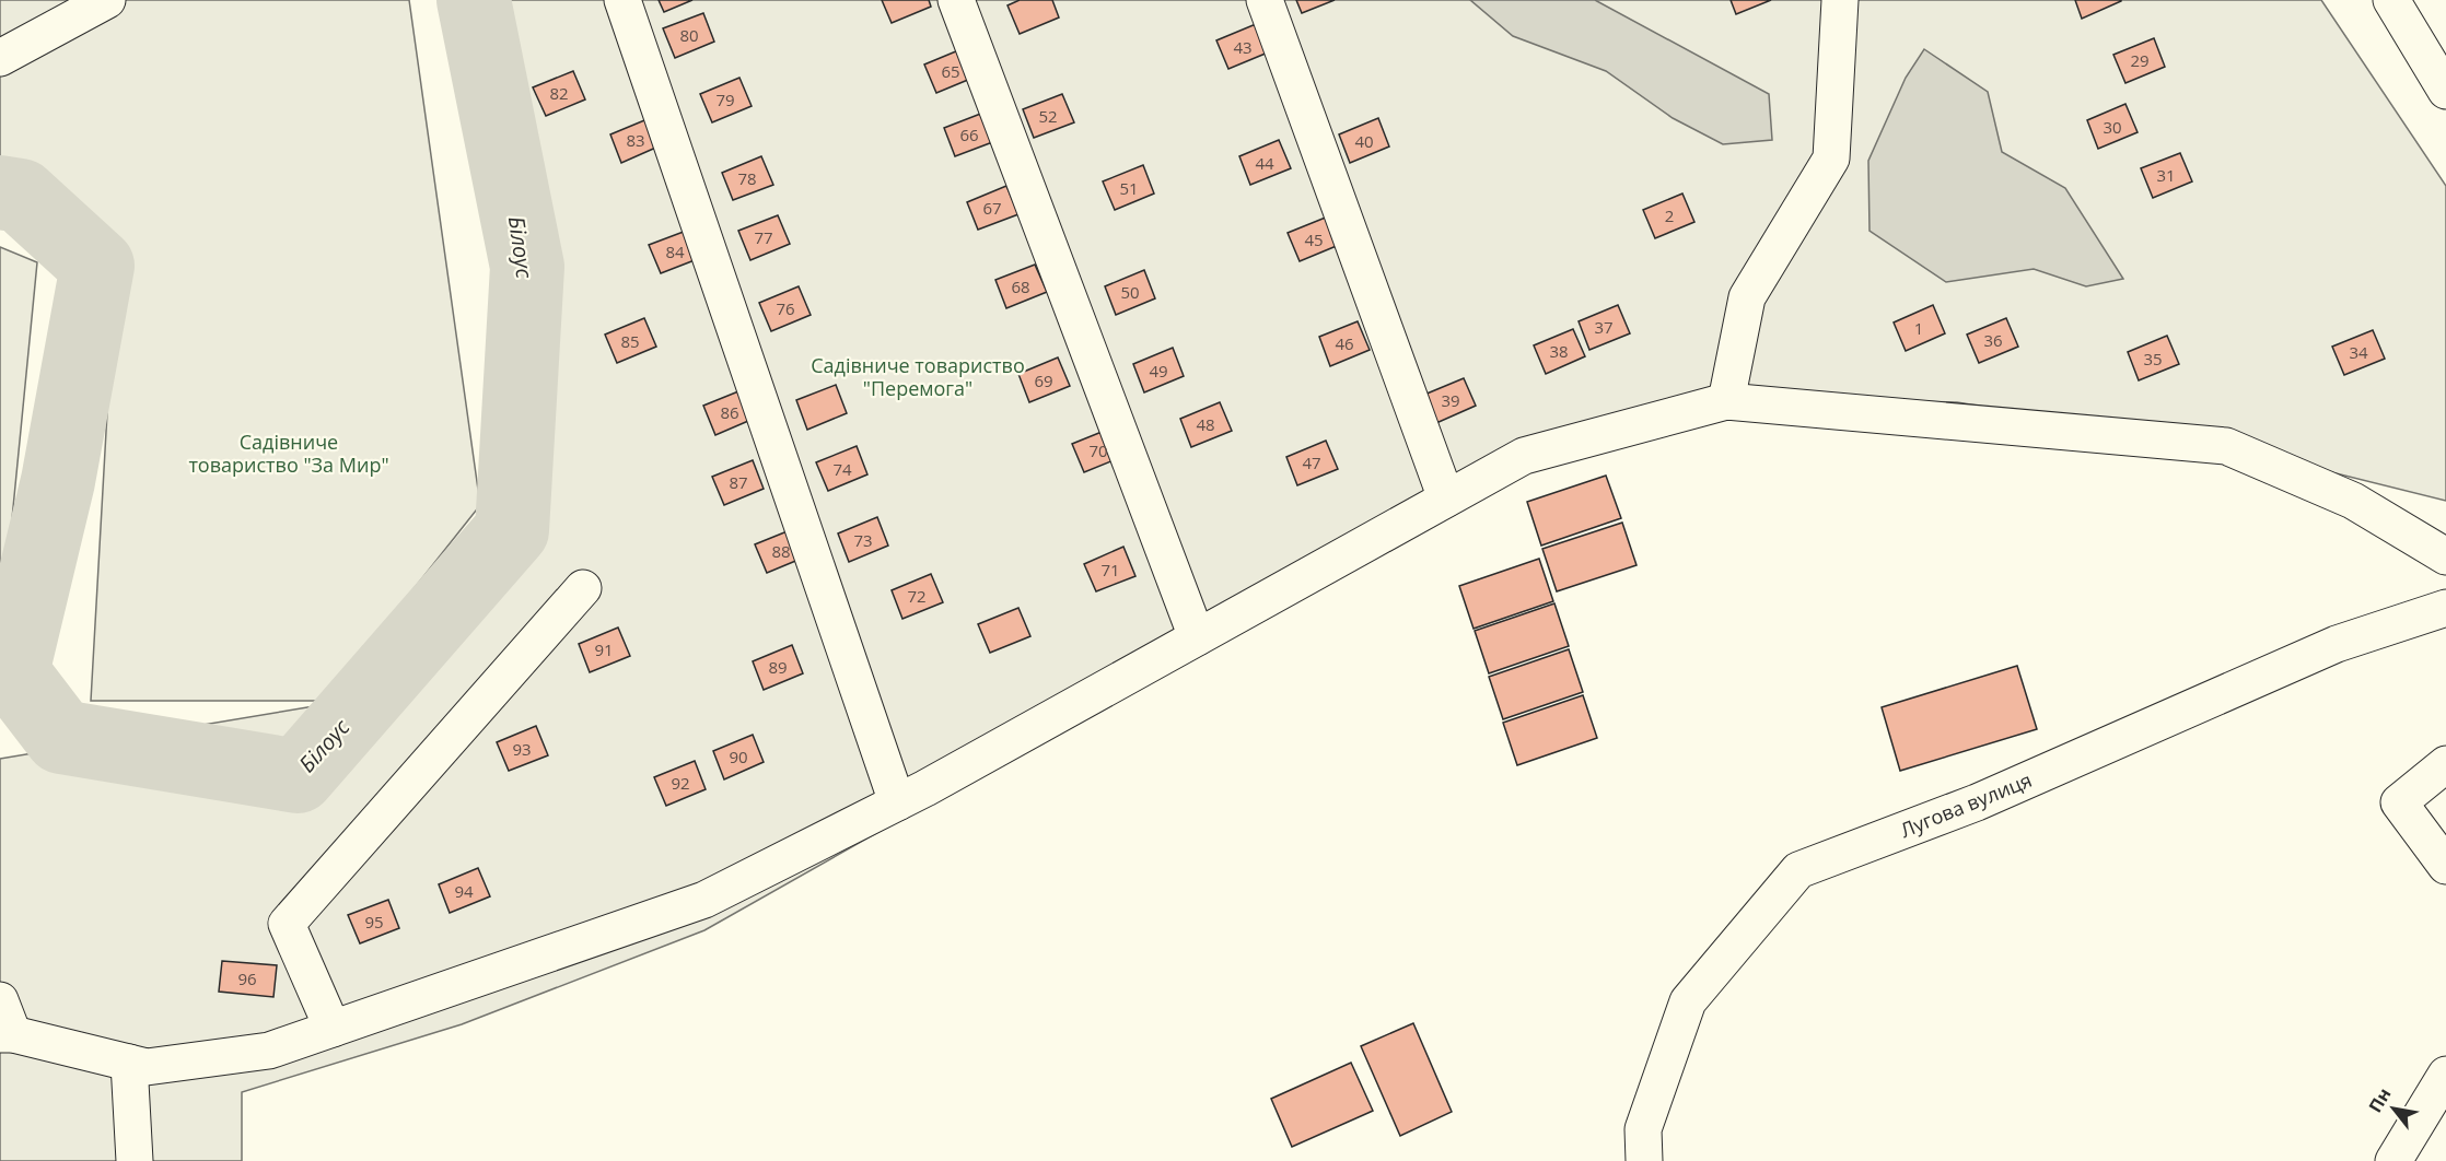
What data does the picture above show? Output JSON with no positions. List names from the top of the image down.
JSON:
{
  "streets": {
    "street": ["Лугова вулиця"]
  },
  "water": ["Білоус"],
  "parks": ["Садівниче товариство \"Перемога\"", "Садівниче товариство \"За Мир\""],
  "house_numbers": [
    "80",
    "43",
    "29",
    "65",
    "82",
    "79",
    "52",
    "30",
    "66",
    "83",
    "40",
    "44",
    "31",
    "78",
    "51",
    "67",
    "2",
    "77",
    "45",
    "84",
    "68",
    "50",
    "76",
    "37",
    "1",
    "36",
    "85",
    "46",
    "38",
    "34",
    "35",
    "49",
    "69",
    "39",
    "86",
    "48",
    "70",
    "47",
    "74",
    "87",
    "73",
    "88",
    "71",
    "72",
    "91",
    "89",
    "93",
    "90",
    "92",
    "94",
    "95",
    "96"
  ],
  "north": "top left"
}
